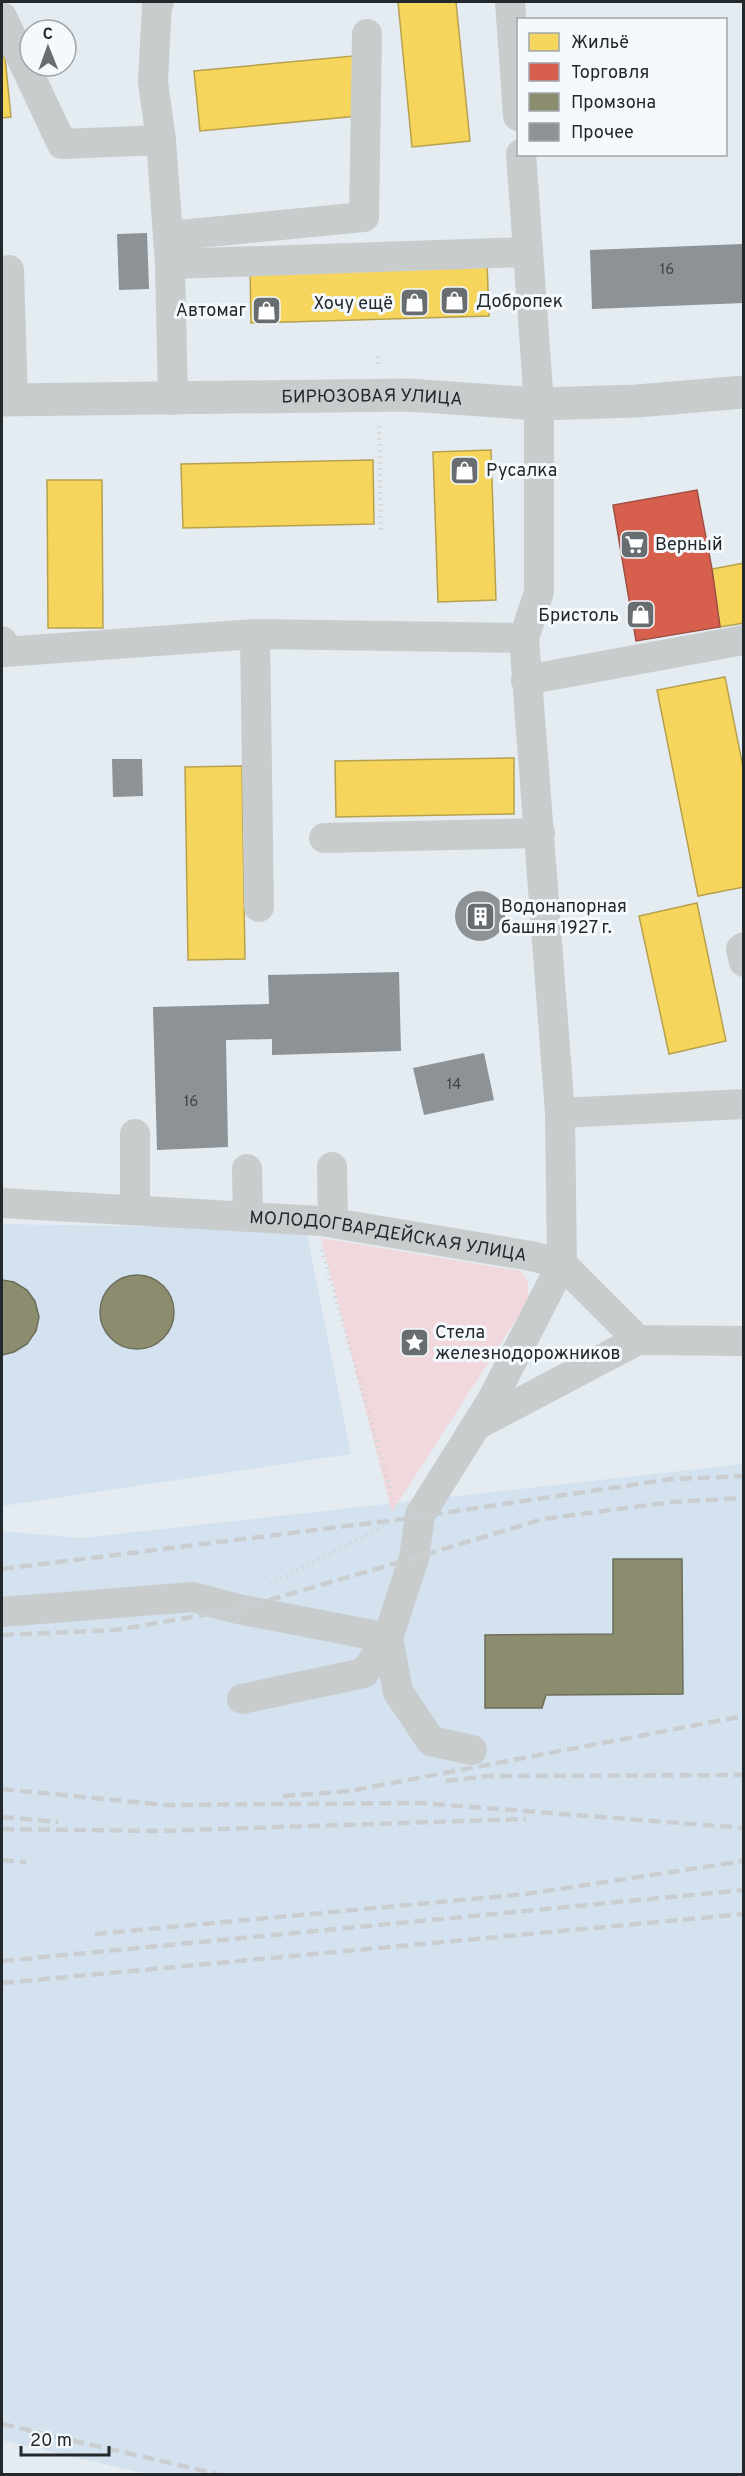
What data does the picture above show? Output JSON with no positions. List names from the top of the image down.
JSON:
{
  "streets": {
    "main road": ["БИРЮЗОВАЯ УЛИЦА"],
    "street": ["МОЛОДОГВАРДЕЙСКАЯ УЛИЦА"]
  },
  "places": {
    "shop": [
      "Добропек",
      "Хочу ещё",
      "Автомаг",
      "Русалка",
      "Бристоль"
    ],
    "supermarket": ["Верный"],
    "building": ["Водонапорная башня 1927 г."],
    "place": ["Стела железнодорожников"]
  },
  "house_numbers": ["16", "14", "16"],
  "legend": [
    "Жильё",
    "Торговля",
    "Промзона",
    "Прочее"
  ],
  "scale_bar": "20 m",
  "north": "top"
}
